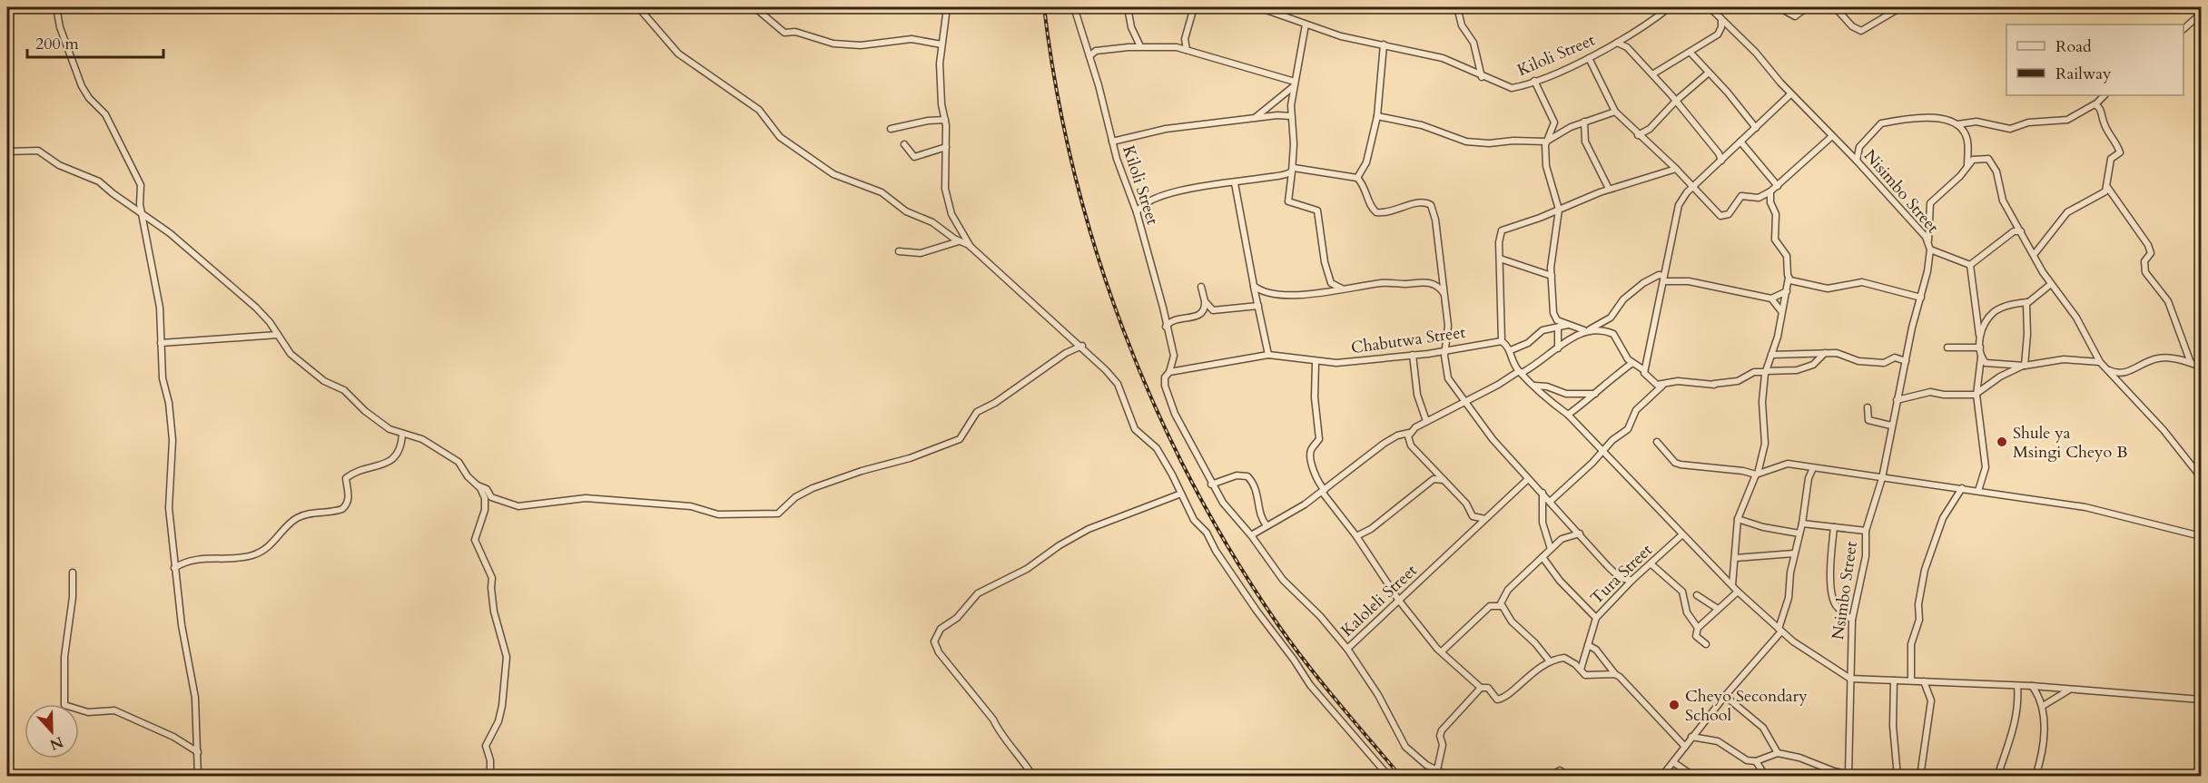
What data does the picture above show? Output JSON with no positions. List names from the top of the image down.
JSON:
{
  "streets": {
    "street": [
      "Kiloli Street",
      "Nisimbo Street",
      "Chabutwa Street",
      "Tura Street",
      "Nsimbo Street",
      "Kaloleli Street"
    ]
  },
  "crossings": [
    ["Kiloli Street", "Chabutwa Street"],
    ["Nisimbo Street", "Nsimbo Street"]
  ],
  "places": ["Shule ya Msingi Cheyo B", "Cheyo Secondary School"],
  "legend": ["Road", "Railway"],
  "scale_bar": "200 m",
  "north": "bottom"
}
